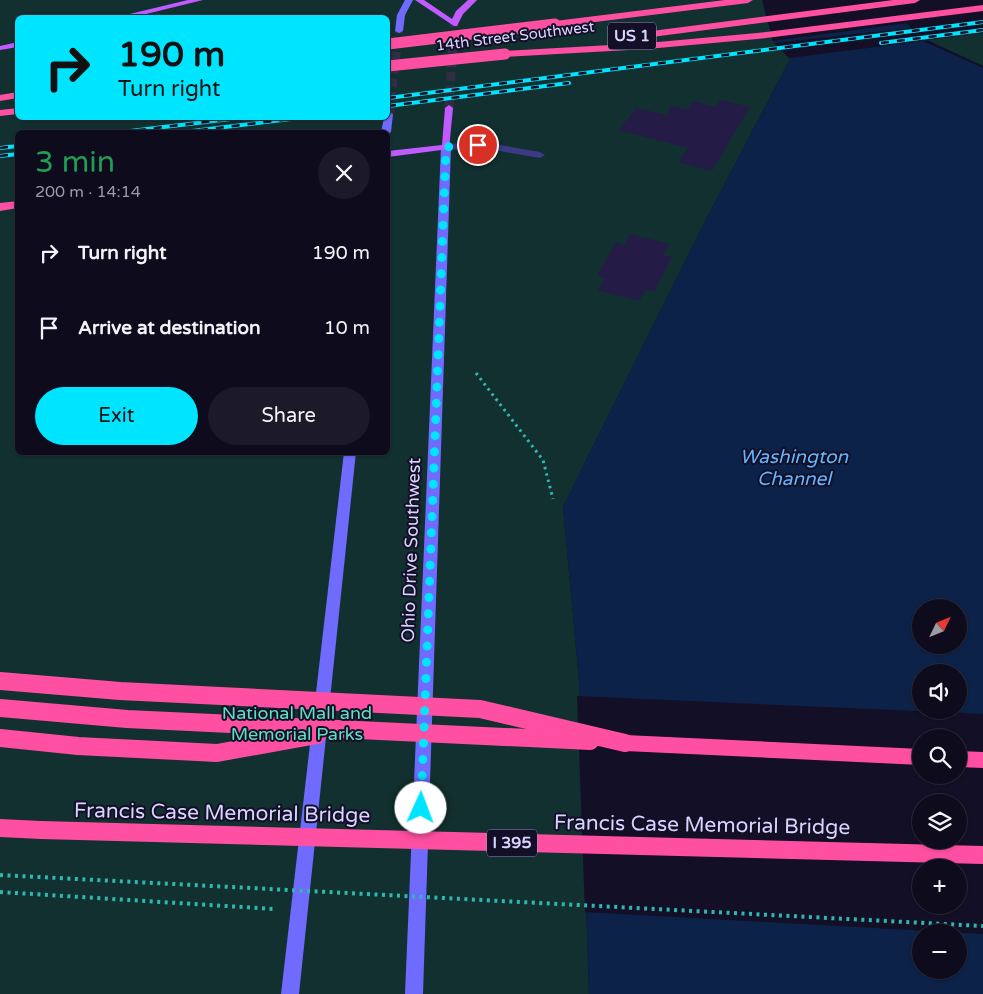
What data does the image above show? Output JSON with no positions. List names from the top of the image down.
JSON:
{
  "streets": {
    "highway": [
      "14th Street Southwest",
      "US 1",
      "Francis Case Memorial Bridge",
      "I 395"
    ],
    "main road": ["Ohio Drive Southwest"]
  },
  "water": ["Washington Channel"],
  "parks": ["National Mall and Memorial Parks"],
  "north": "top right",
  "page": {
    "turn": ["190 m", "Turn right"],
    "heading": ["3 min", "200 m · 14:14"],
    "list": [
      {
        "name": "Turn right",
        "value": "190 m"
      },
      {
        "name": "Arrive at destination",
        "value": "10 m"
      }
    ],
    "buttons": ["Exit", "Share"],
    "map_buttons": ["+", "−"]
  }
}
